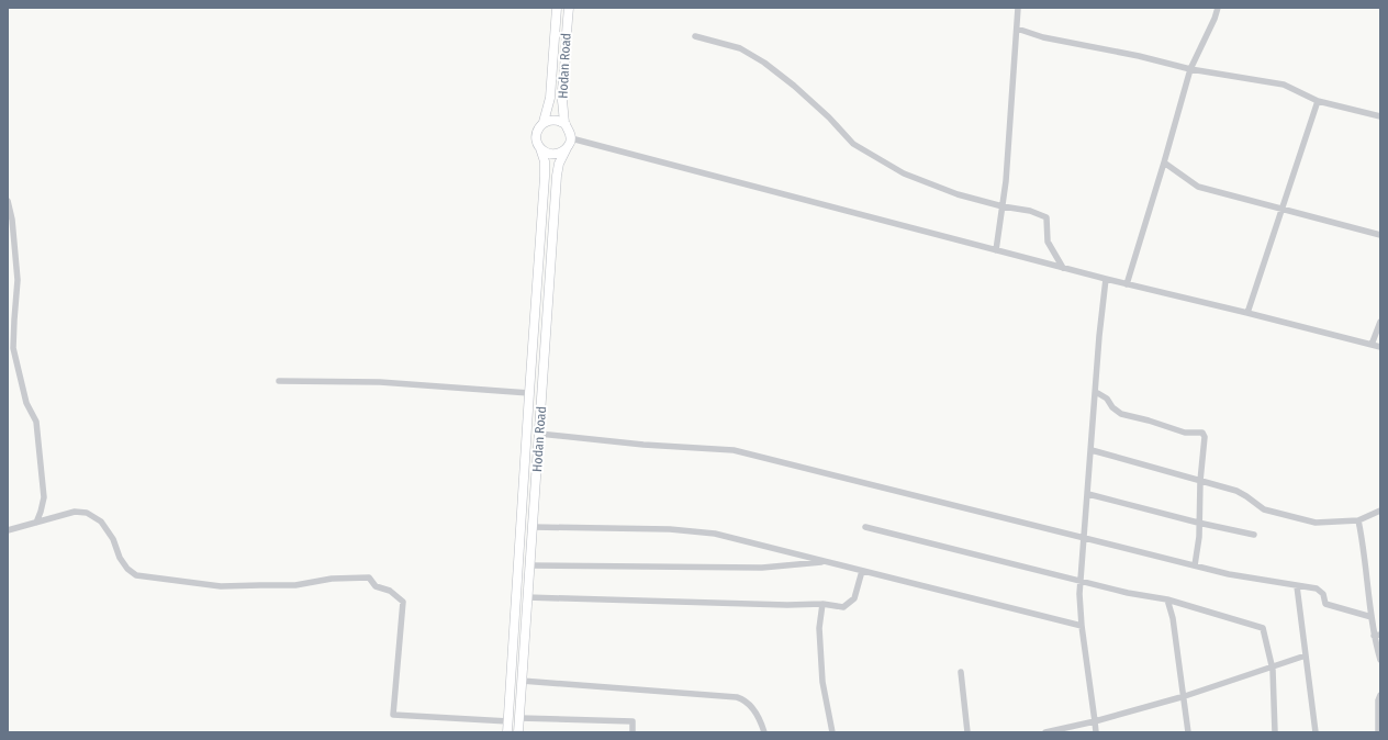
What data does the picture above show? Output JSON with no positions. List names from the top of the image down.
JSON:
{
  "streets": {
    "main road": ["Hodan Road"]
  }
}
